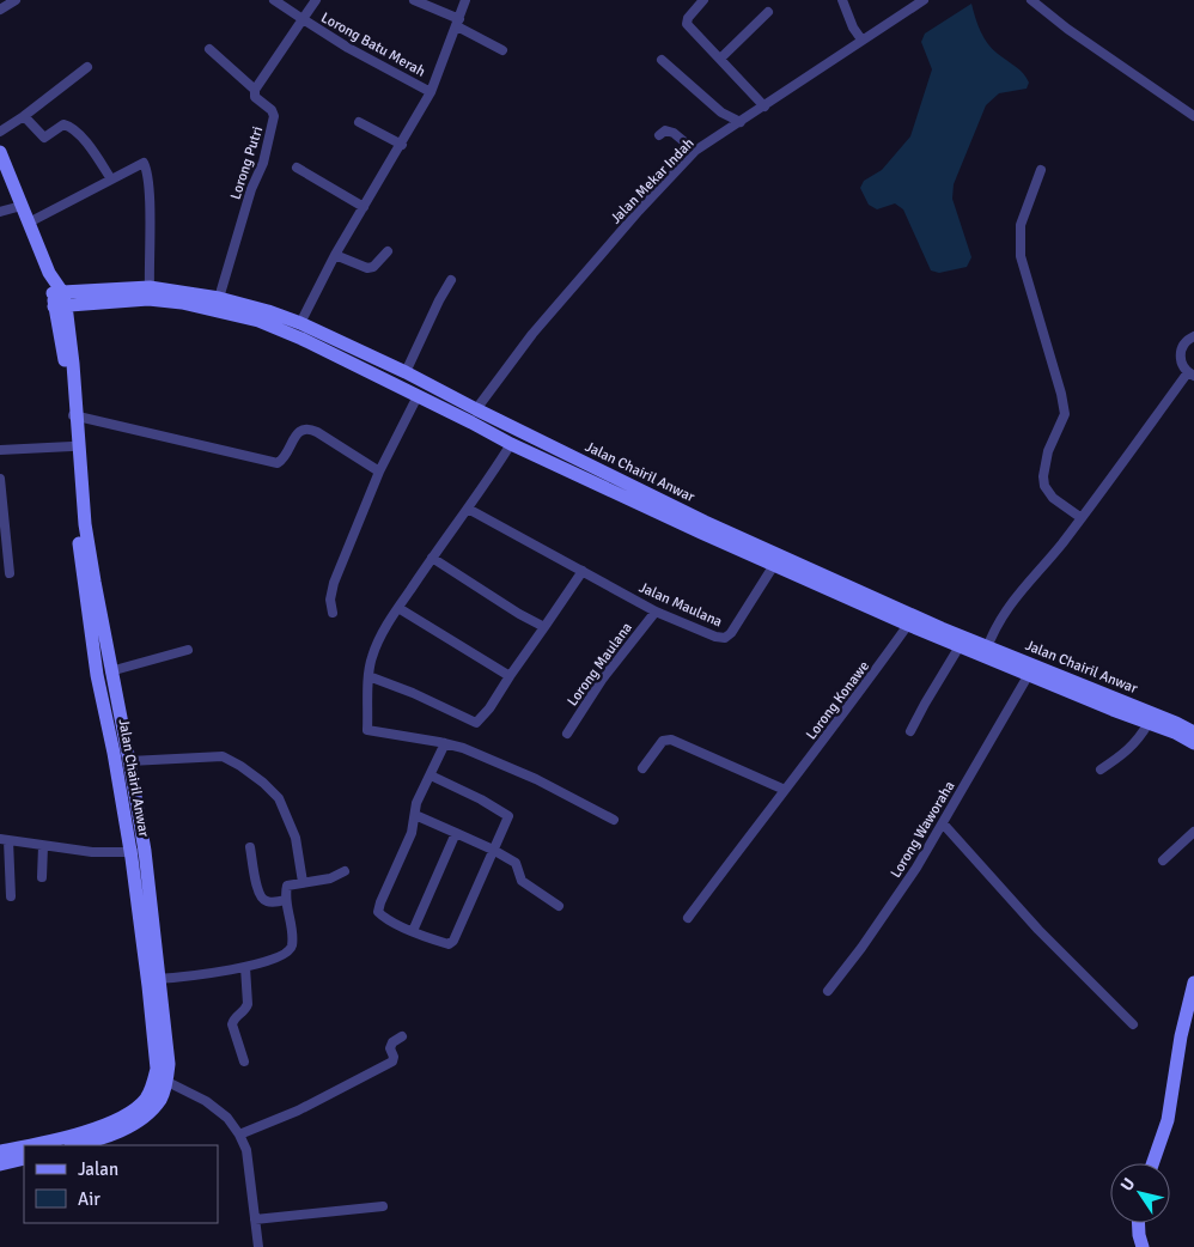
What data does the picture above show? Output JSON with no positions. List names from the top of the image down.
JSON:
{
  "streets": {
    "main road": ["Jalan Chairil Anwar"],
    "street": [
      "Lorong Batu Merah",
      "Lorong Putri",
      "Jalan Mekar Indah",
      "Jalan Maulana",
      "Lorong Maulana",
      "Lorong Konawe",
      "Lorong Waworaha"
    ]
  },
  "crossings": [
    ["Lorong Putri", "Jalan Chairil Anwar"],
    ["Jalan Mekar Indah", "Jalan Chairil Anwar"],
    ["Jalan Chairil Anwar", "Jalan Maulana"],
    ["Jalan Chairil Anwar", "Lorong Konawe"],
    ["Jalan Chairil Anwar", "Lorong Waworaha"],
    ["Jalan Maulana", "Lorong Maulana"]
  ],
  "legend": ["Jalan", "Air"],
  "north": "top left"
}
